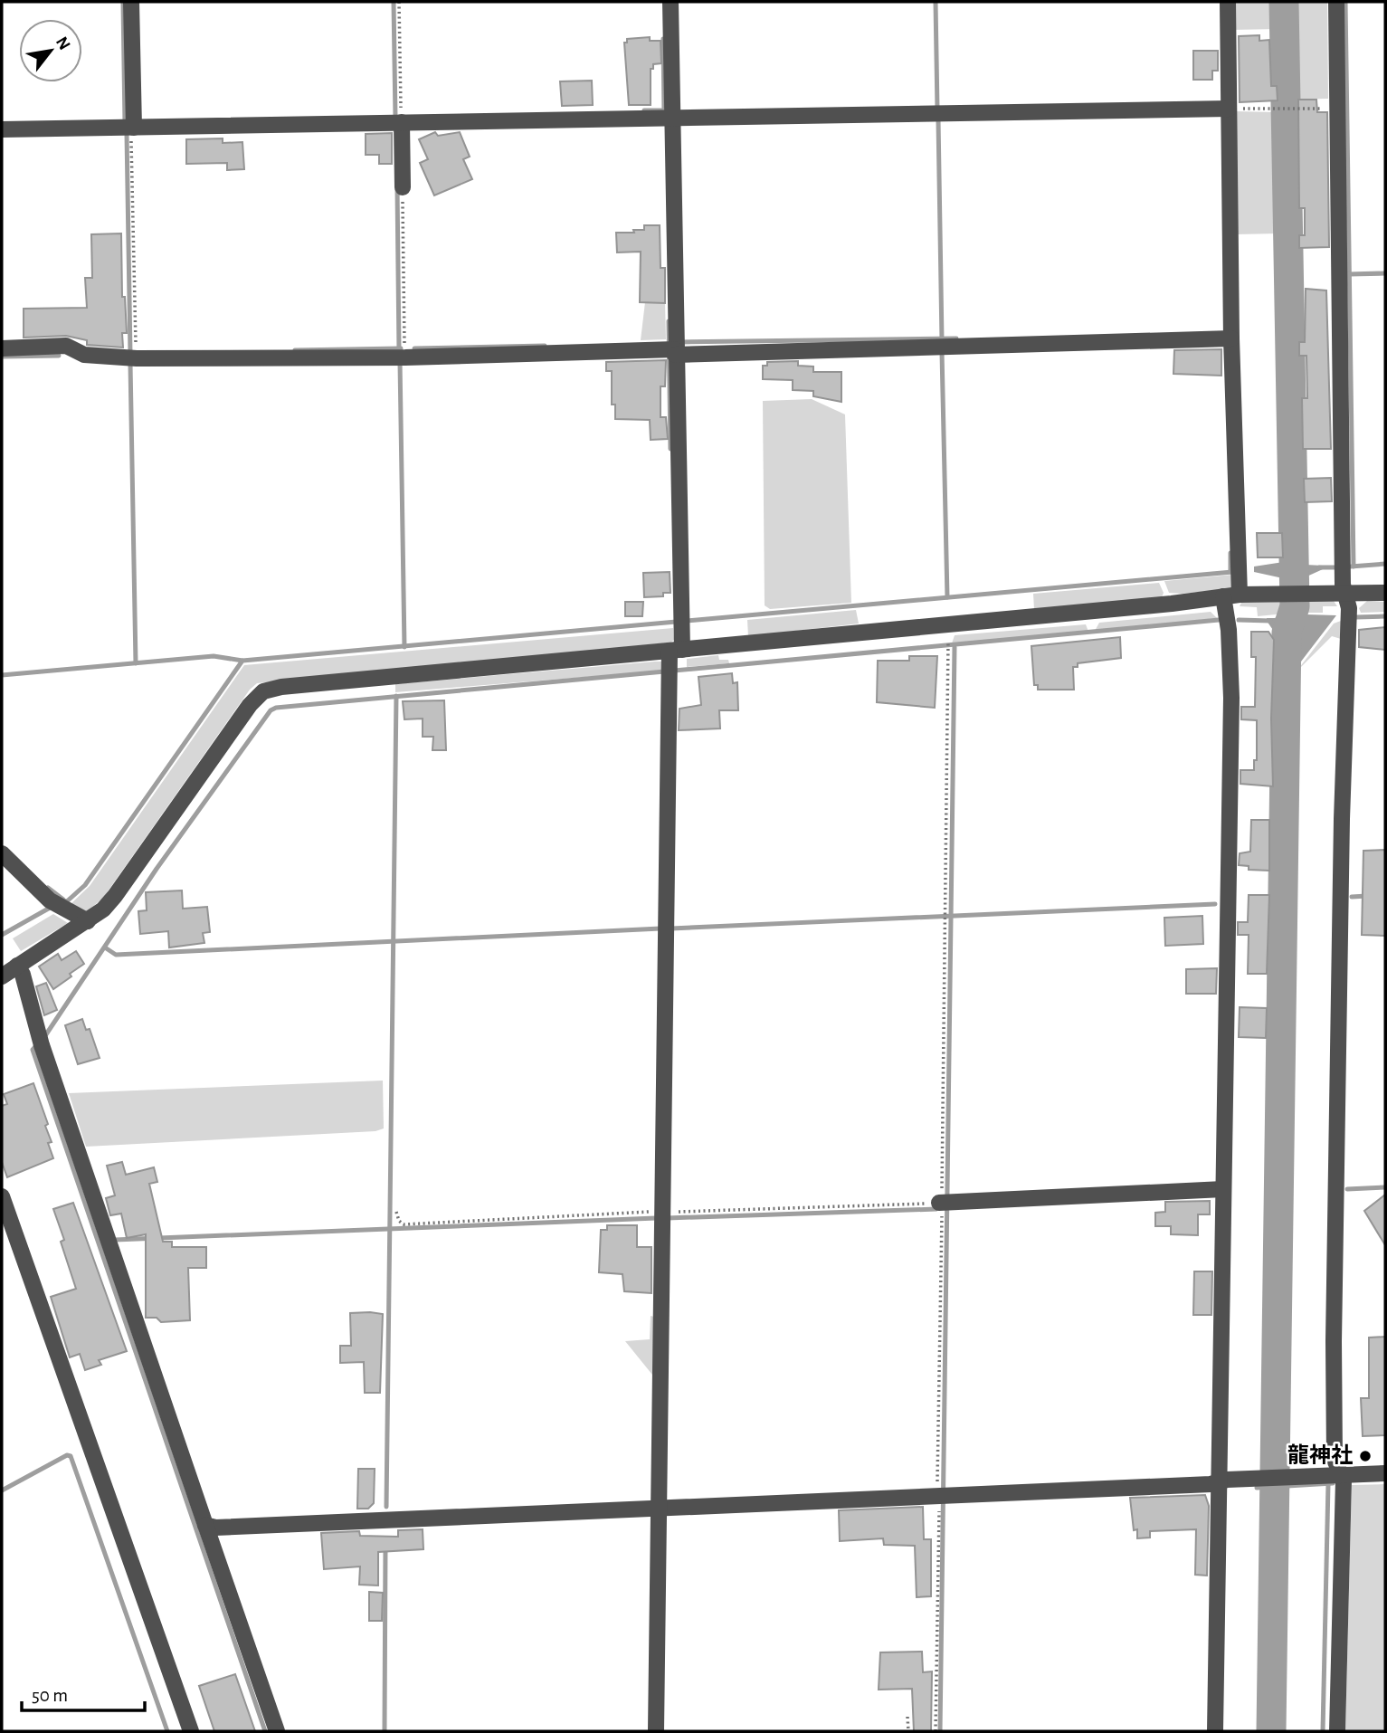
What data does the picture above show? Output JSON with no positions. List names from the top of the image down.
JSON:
{
  "places": ["龍神社"],
  "scale_bar": "50 m",
  "north": "top right"
}
